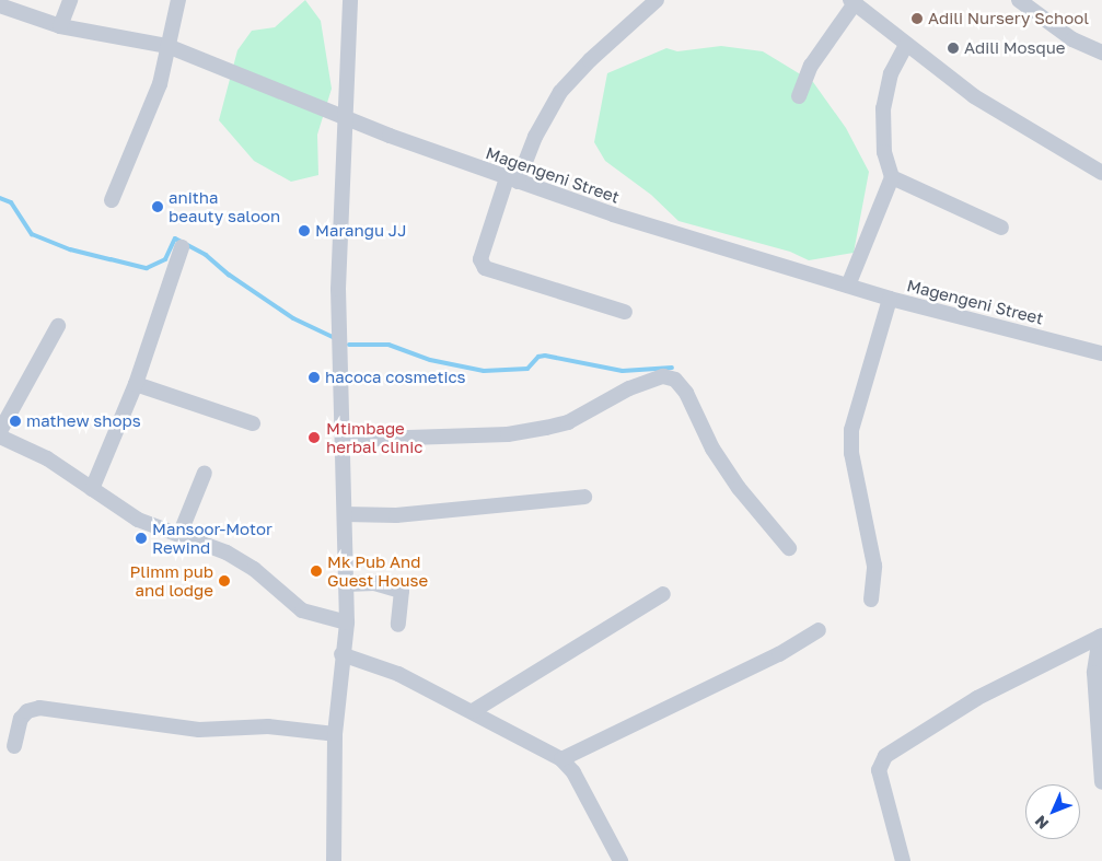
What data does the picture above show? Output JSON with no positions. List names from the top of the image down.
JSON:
{
  "streets": {
    "street": ["Magengeni Street"]
  },
  "places": [
    "Adili Nursery School",
    "Adili Mosque",
    "anitha beauty saloon",
    "Marangu JJ",
    "hacoca cosmetics",
    "mathew shops",
    "Mtimbage herbal clinic",
    "Mansoor-Motor Rewind",
    "Mk Pub And Guest House",
    "Plimm pub and lodge"
  ],
  "north": "bottom left"
}
